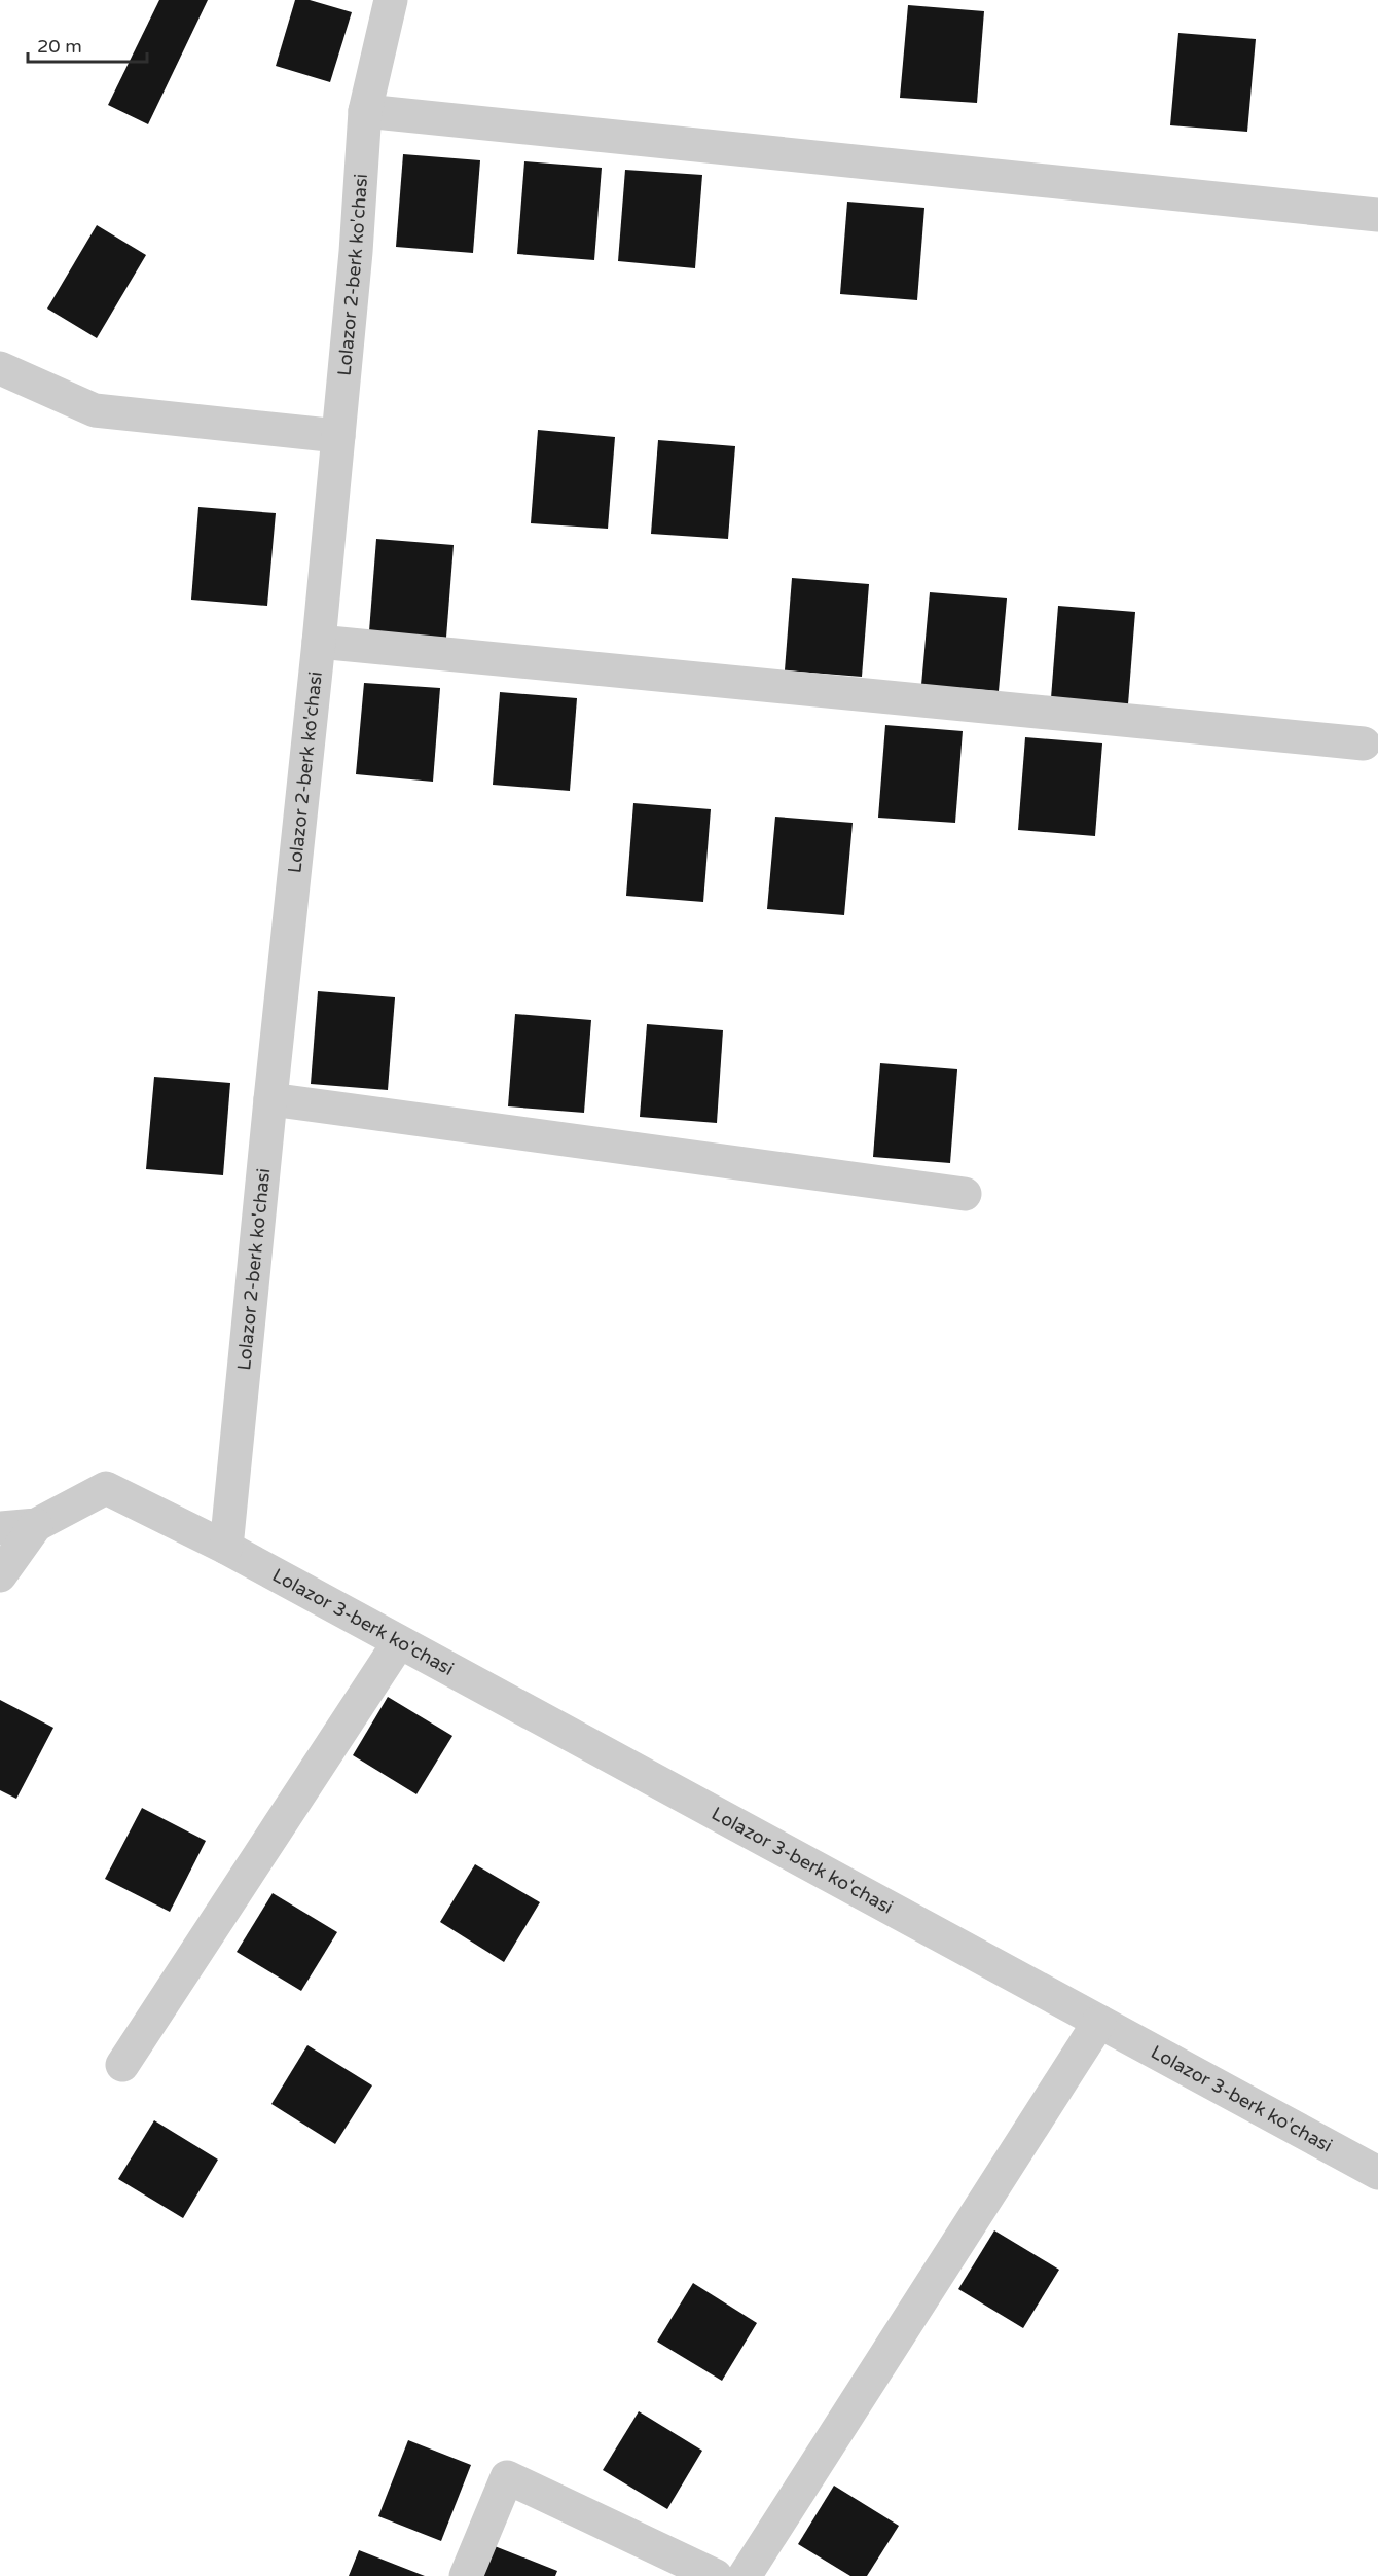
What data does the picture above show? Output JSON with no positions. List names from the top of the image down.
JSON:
{
  "streets": {
    "street": ["Lolazor 2-berk ko'chasi", "Lolazor 3-berk ko'chasi"]
  },
  "crossings": [
    ["Lolazor 2-berk ko'chasi", "Lolazor 3-berk ko'chasi"]
  ],
  "scale_bar": "20 m"
}
